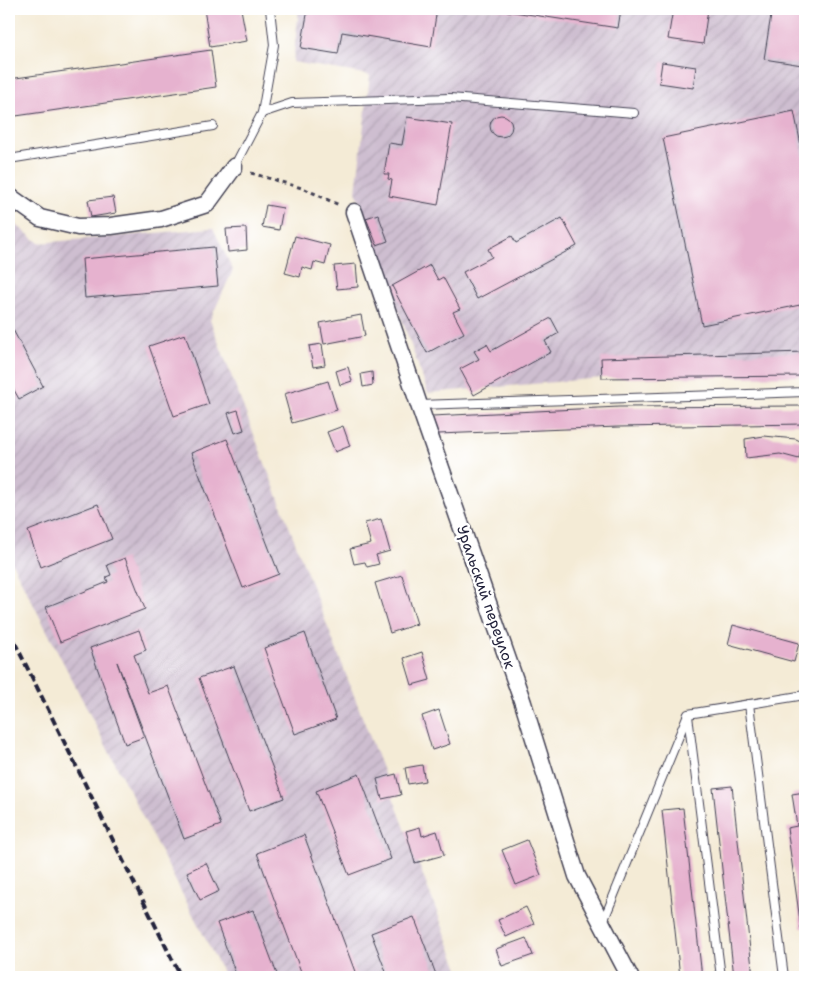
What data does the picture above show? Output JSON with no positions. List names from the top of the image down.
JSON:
{
  "streets": {
    "street": ["Уральский переулок"]
  }
}
